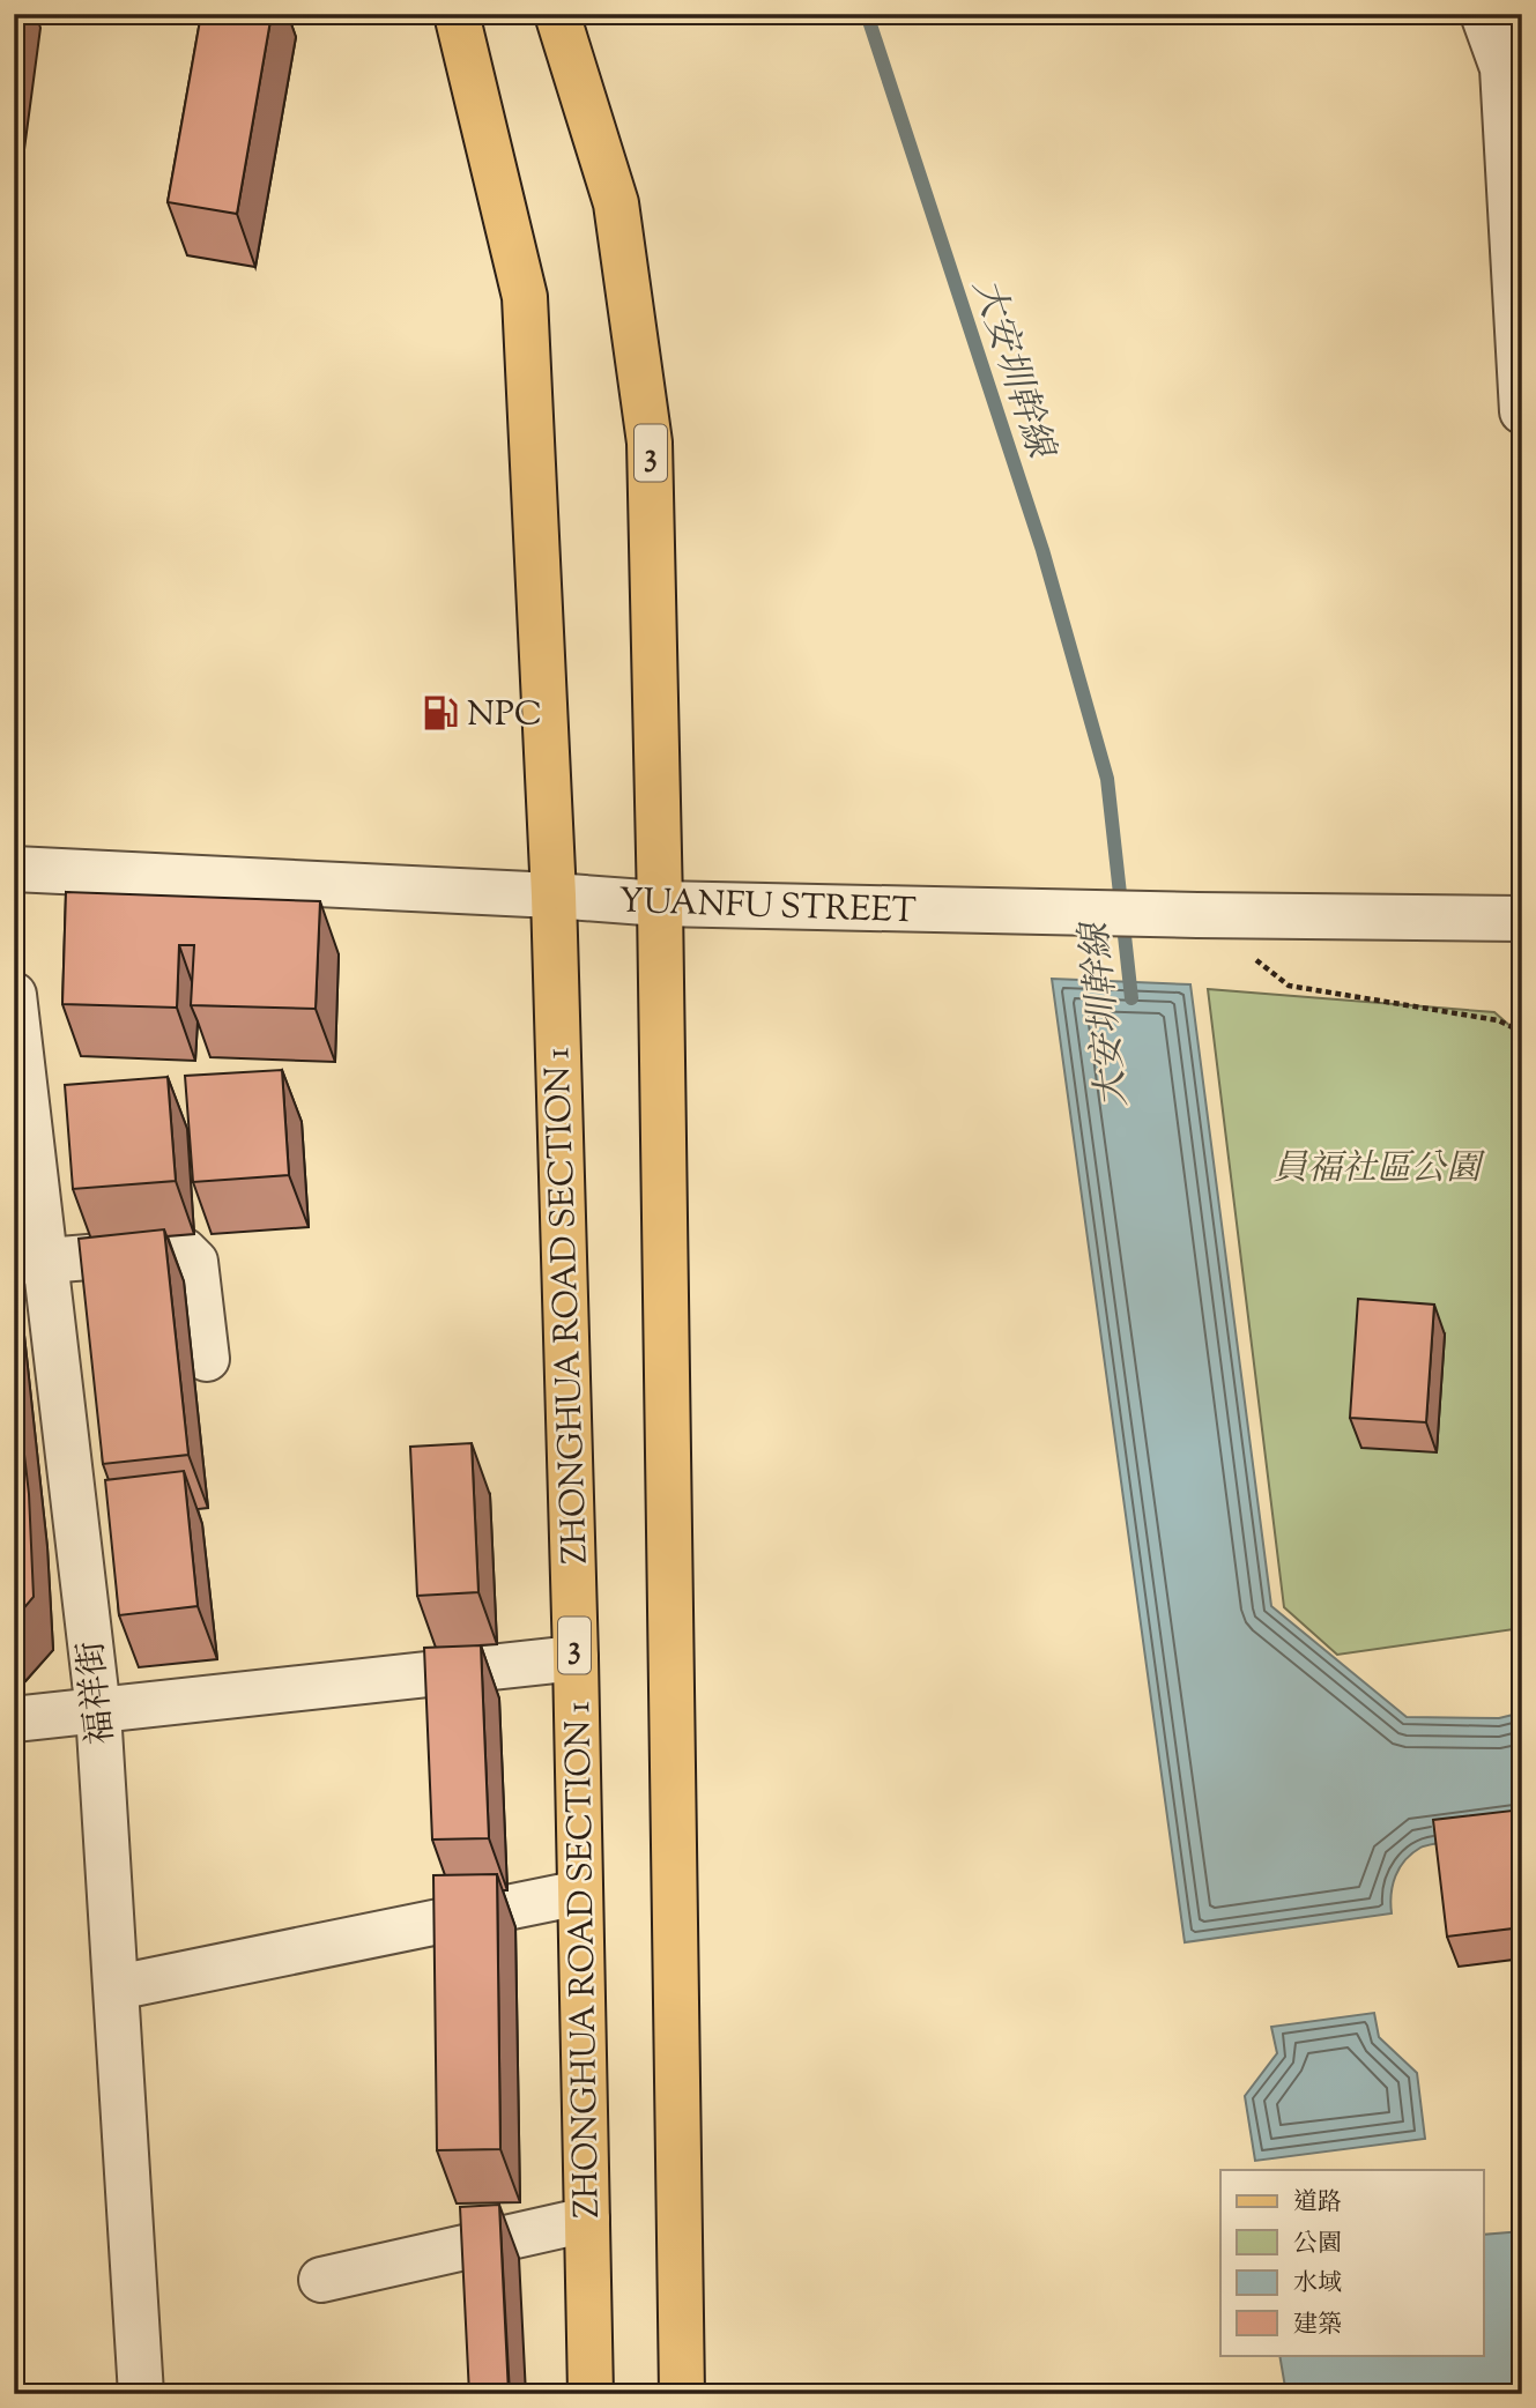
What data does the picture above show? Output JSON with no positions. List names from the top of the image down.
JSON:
{
  "streets": {
    "main road": ["3", "ZHONGHUA ROAD SECTION 1"],
    "street": ["YUANFU STREET", "福祥街"]
  },
  "crossings": [
    ["3", "YUANFU STREET"],
    ["3", "ZHONGHUA ROAD SECTION 1"],
    ["YUANFU STREET", "ZHONGHUA ROAD SECTION 1"]
  ],
  "water": ["大安圳幹線"],
  "parks": ["員福社區公園"],
  "places": {
    "fuel station": ["NPC"]
  },
  "legend": [
    "道路",
    "公園",
    "水域",
    "建築"
  ]
}
